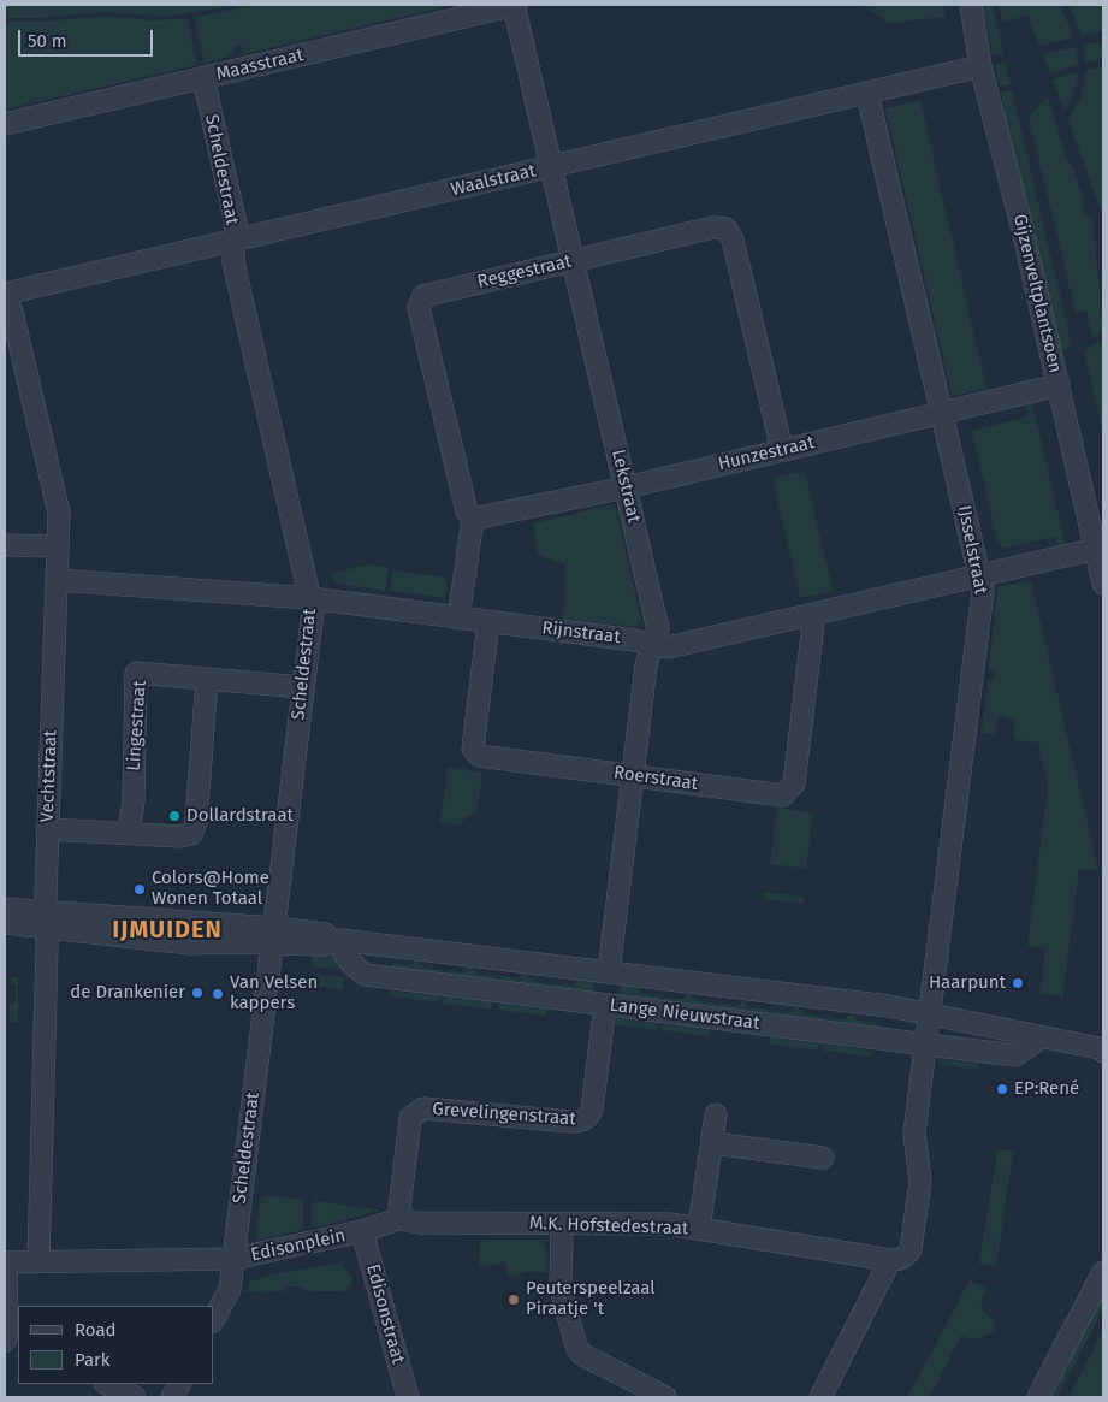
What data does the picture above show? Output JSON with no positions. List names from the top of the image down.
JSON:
{
  "streets": {
    "street": [
      "Maasstraat",
      "Scheldestraat",
      "Waalstraat",
      "Reggestraat",
      "Gijzenveltplantsoen",
      "Hunzestraat",
      "Lekstraat",
      "IJsselstraat",
      "Rijnstraat",
      "Lingestraat",
      "Vechtstraat",
      "Roerstraat",
      "Lange Nieuwstraat",
      "Grevelingenstraat",
      "M.K. Hofstedestraat",
      "Edisonplein",
      "Edisonstraat"
    ]
  },
  "crossings": [
    ["Maasstraat", "Scheldestraat"],
    ["Maasstraat", "Lekstraat"],
    ["Scheldestraat", "Waalstraat"],
    ["Scheldestraat", "Rijnstraat"],
    ["Scheldestraat", "Lingestraat"],
    ["Scheldestraat", "Lange Nieuwstraat"],
    ["Scheldestraat", "Edisonplein"],
    ["Waalstraat", "Gijzenveltplantsoen"],
    ["Waalstraat", "Lekstraat"],
    ["Waalstraat", "IJsselstraat"],
    ["Reggestraat", "Hunzestraat"],
    ["Reggestraat", "Lekstraat"],
    ["Reggestraat", "Rijnstraat"],
    ["Gijzenveltplantsoen", "Hunzestraat"],
    ["Gijzenveltplantsoen", "Rijnstraat"],
    ["Hunzestraat", "Lekstraat"],
    ["Hunzestraat", "IJsselstraat"],
    ["Lekstraat", "Rijnstraat"],
    ["Lekstraat", "Roerstraat"],
    ["Lekstraat", "Lange Nieuwstraat"],
    ["IJsselstraat", "Rijnstraat"],
    ["IJsselstraat", "Lange Nieuwstraat"],
    ["IJsselstraat", "M.K. Hofstedestraat"],
    ["Rijnstraat", "Vechtstraat"],
    ["Rijnstraat", "Roerstraat"],
    ["Vechtstraat", "Lange Nieuwstraat"],
    ["Vechtstraat", "Edisonplein"],
    ["Lange Nieuwstraat", "Grevelingenstraat"],
    ["Grevelingenstraat", "M.K. Hofstedestraat"],
    ["M.K. Hofstedestraat", "Edisonplein"],
    ["M.K. Hofstedestraat", "Edisonstraat"],
    ["Edisonplein", "Edisonstraat"]
  ],
  "districts": ["IJMUIDEN"],
  "places": [
    "Dollardstraat",
    "Colors@Home Wonen Totaal",
    "Haarpunt",
    "de Drankenier",
    "Van Velsen kappers",
    "EP:René",
    "Peuterspeelzaal Piraatje 't"
  ],
  "legend": ["Road", "Park"],
  "scale_bar": "50 m"
}
